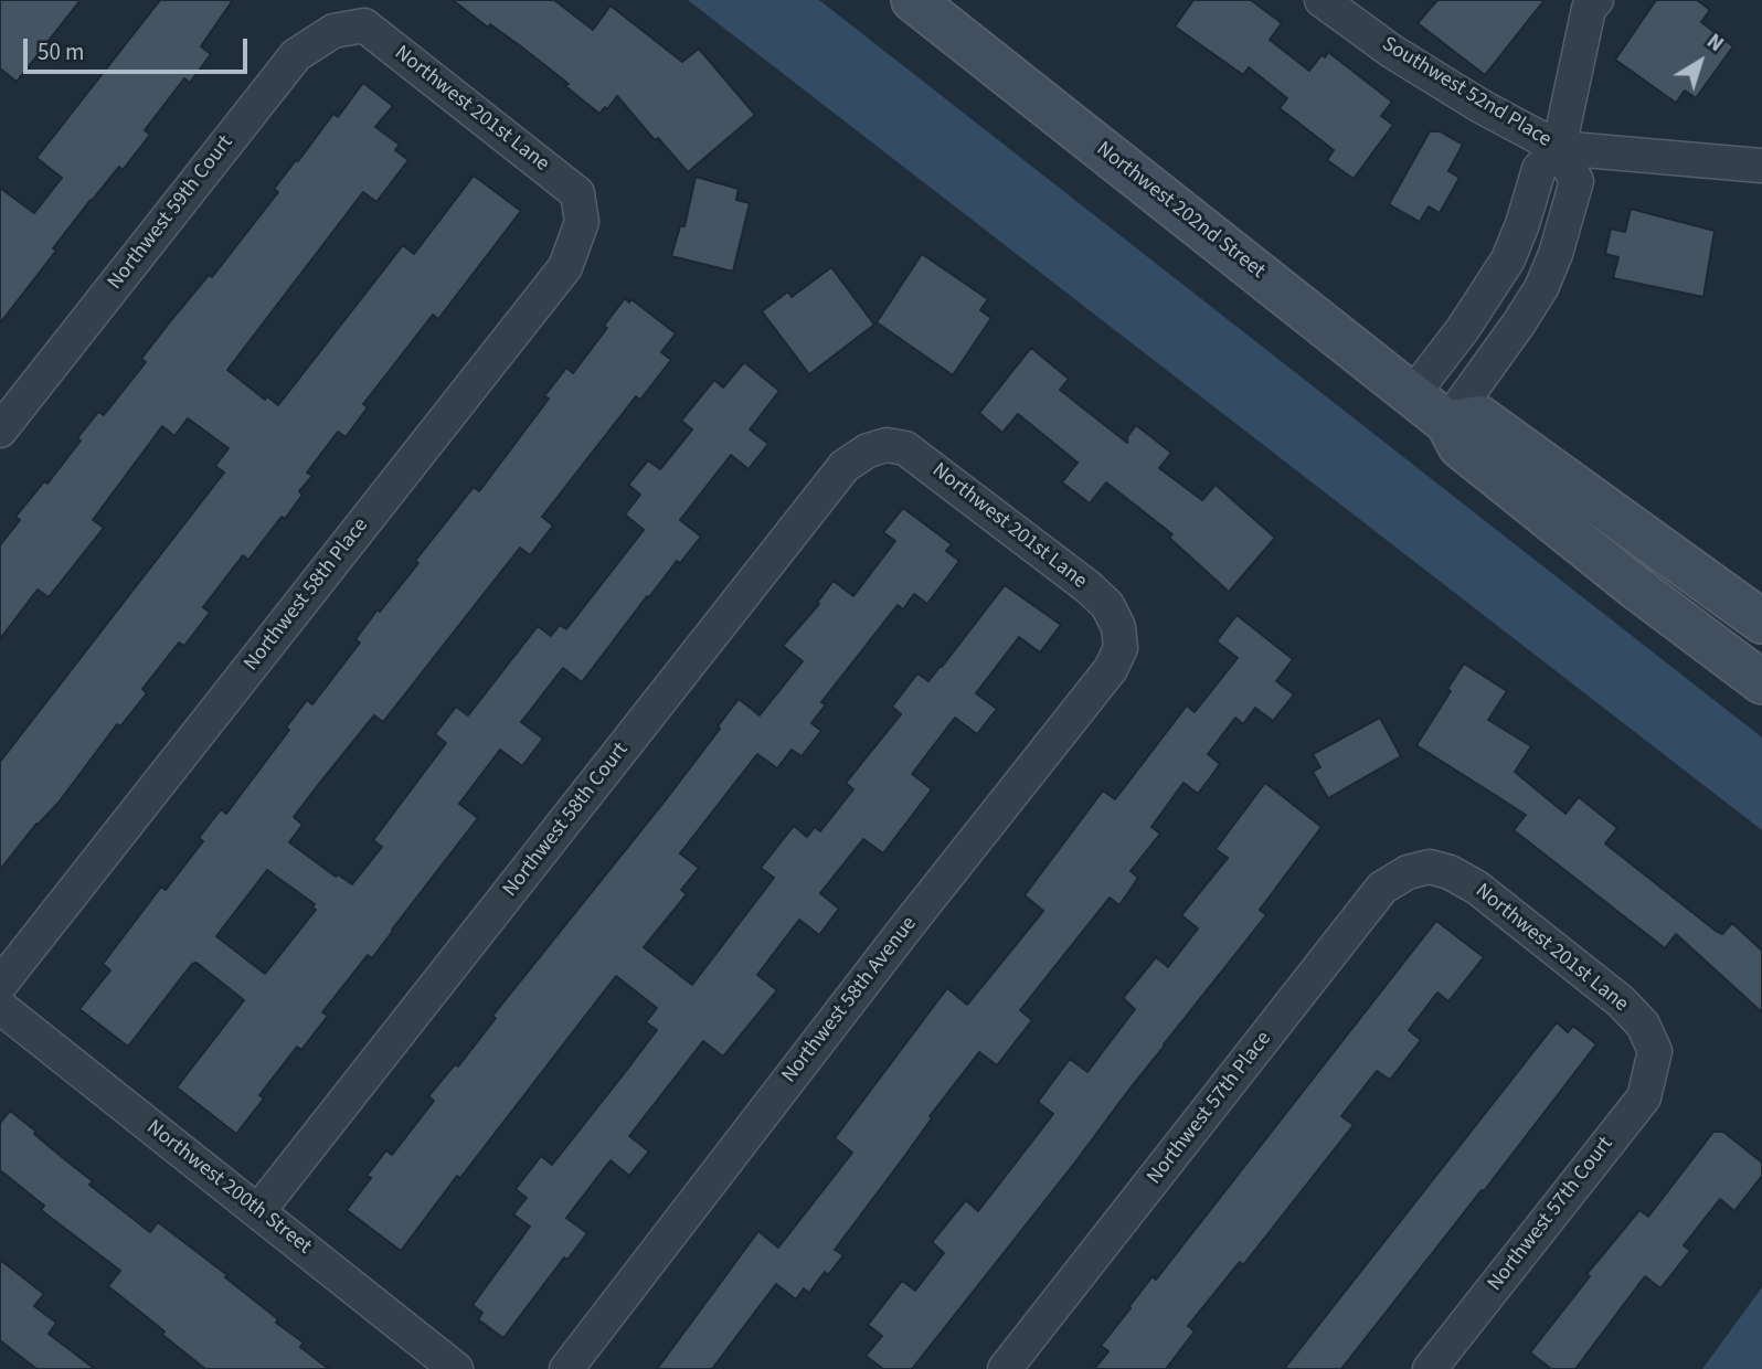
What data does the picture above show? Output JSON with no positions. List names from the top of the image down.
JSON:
{
  "streets": {
    "street": [
      "Southwest 52nd Place",
      "Northwest 201st Lane",
      "Northwest 202nd Street",
      "Northwest 59th Court",
      "Northwest 58th Place",
      "Northwest 58th Court",
      "Northwest 58th Avenue",
      "Northwest 57th Place",
      "Northwest 200th Street",
      "Northwest 57th Court"
    ]
  },
  "crossings": [
    ["Northwest 201st Lane", "Northwest 59th Court"],
    ["Northwest 201st Lane", "Northwest 58th Place"],
    ["Northwest 201st Lane", "Northwest 58th Court"],
    ["Northwest 201st Lane", "Northwest 58th Avenue"],
    ["Northwest 201st Lane", "Northwest 57th Place"],
    ["Northwest 201st Lane", "Northwest 57th Court"],
    ["Northwest 58th Court", "Northwest 200th Street"]
  ],
  "scale_bar": "50 m",
  "north": "top right"
}
